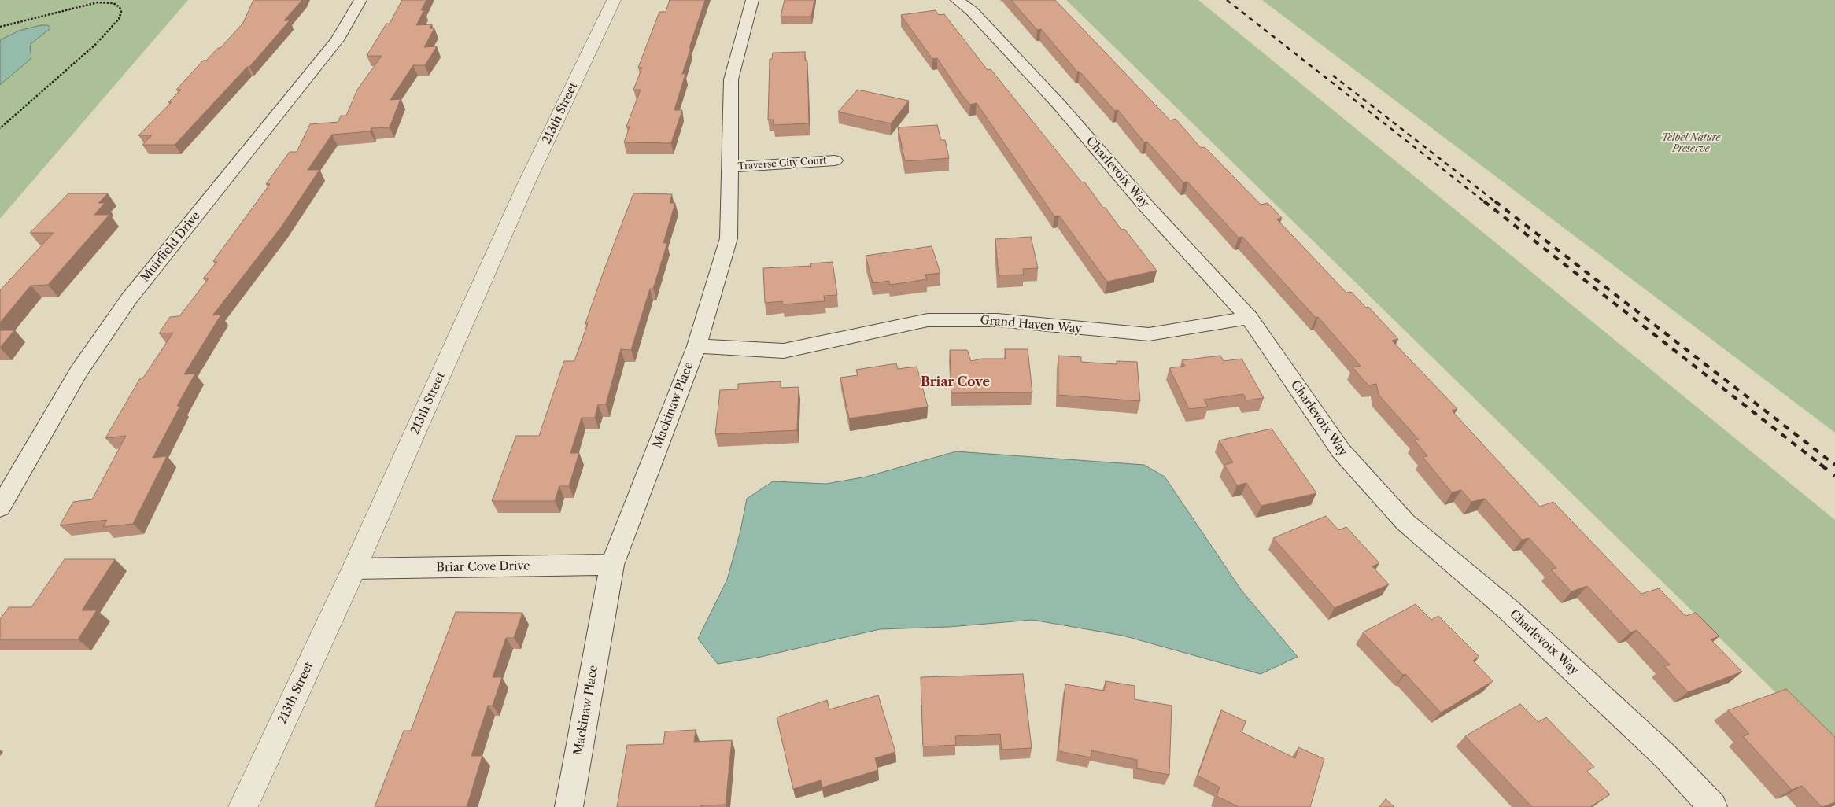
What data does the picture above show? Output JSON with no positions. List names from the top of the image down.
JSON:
{
  "streets": {
    "street": [
      "213th Street",
      "Traverse City Court",
      "Charlevoix Way",
      "Muirfield Drive",
      "Grand Haven Way",
      "Mackinaw Place",
      "Briar Cove Drive"
    ]
  },
  "crossings": [
    ["213th Street", "Briar Cove Drive"],
    ["Traverse City Court", "Mackinaw Place"],
    ["Charlevoix Way", "Grand Haven Way"],
    ["Grand Haven Way", "Mackinaw Place"],
    ["Mackinaw Place", "Briar Cove Drive"]
  ],
  "districts": ["Briar Cove"],
  "parks": ["Teibel Nature Preserve"]
}
